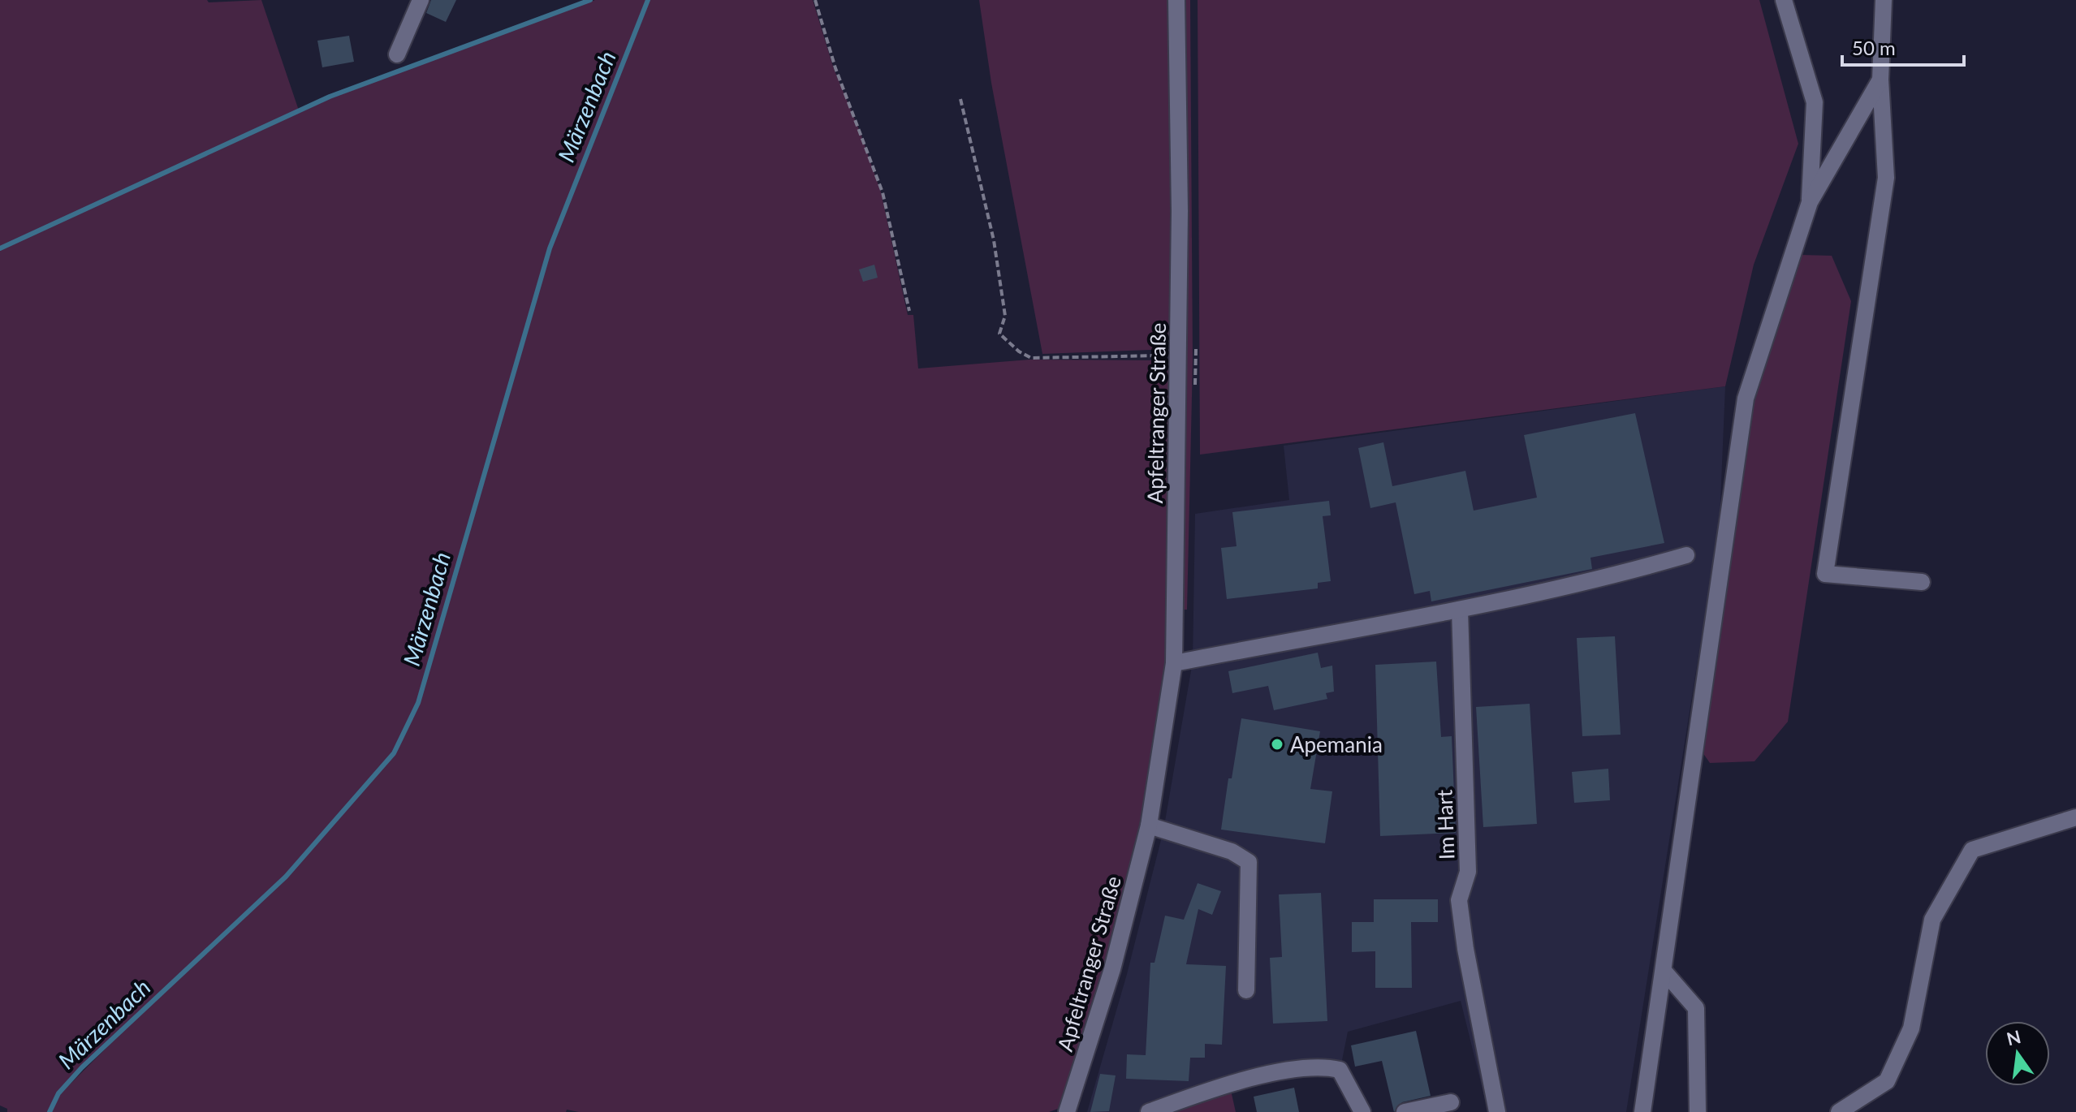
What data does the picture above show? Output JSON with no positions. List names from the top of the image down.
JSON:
{
  "streets": {
    "street": ["Apfeltranger Straße", "Im Hart"]
  },
  "water": ["Märzenbach"],
  "places": ["Apemania"],
  "scale_bar": "50 m",
  "north": "top"
}
